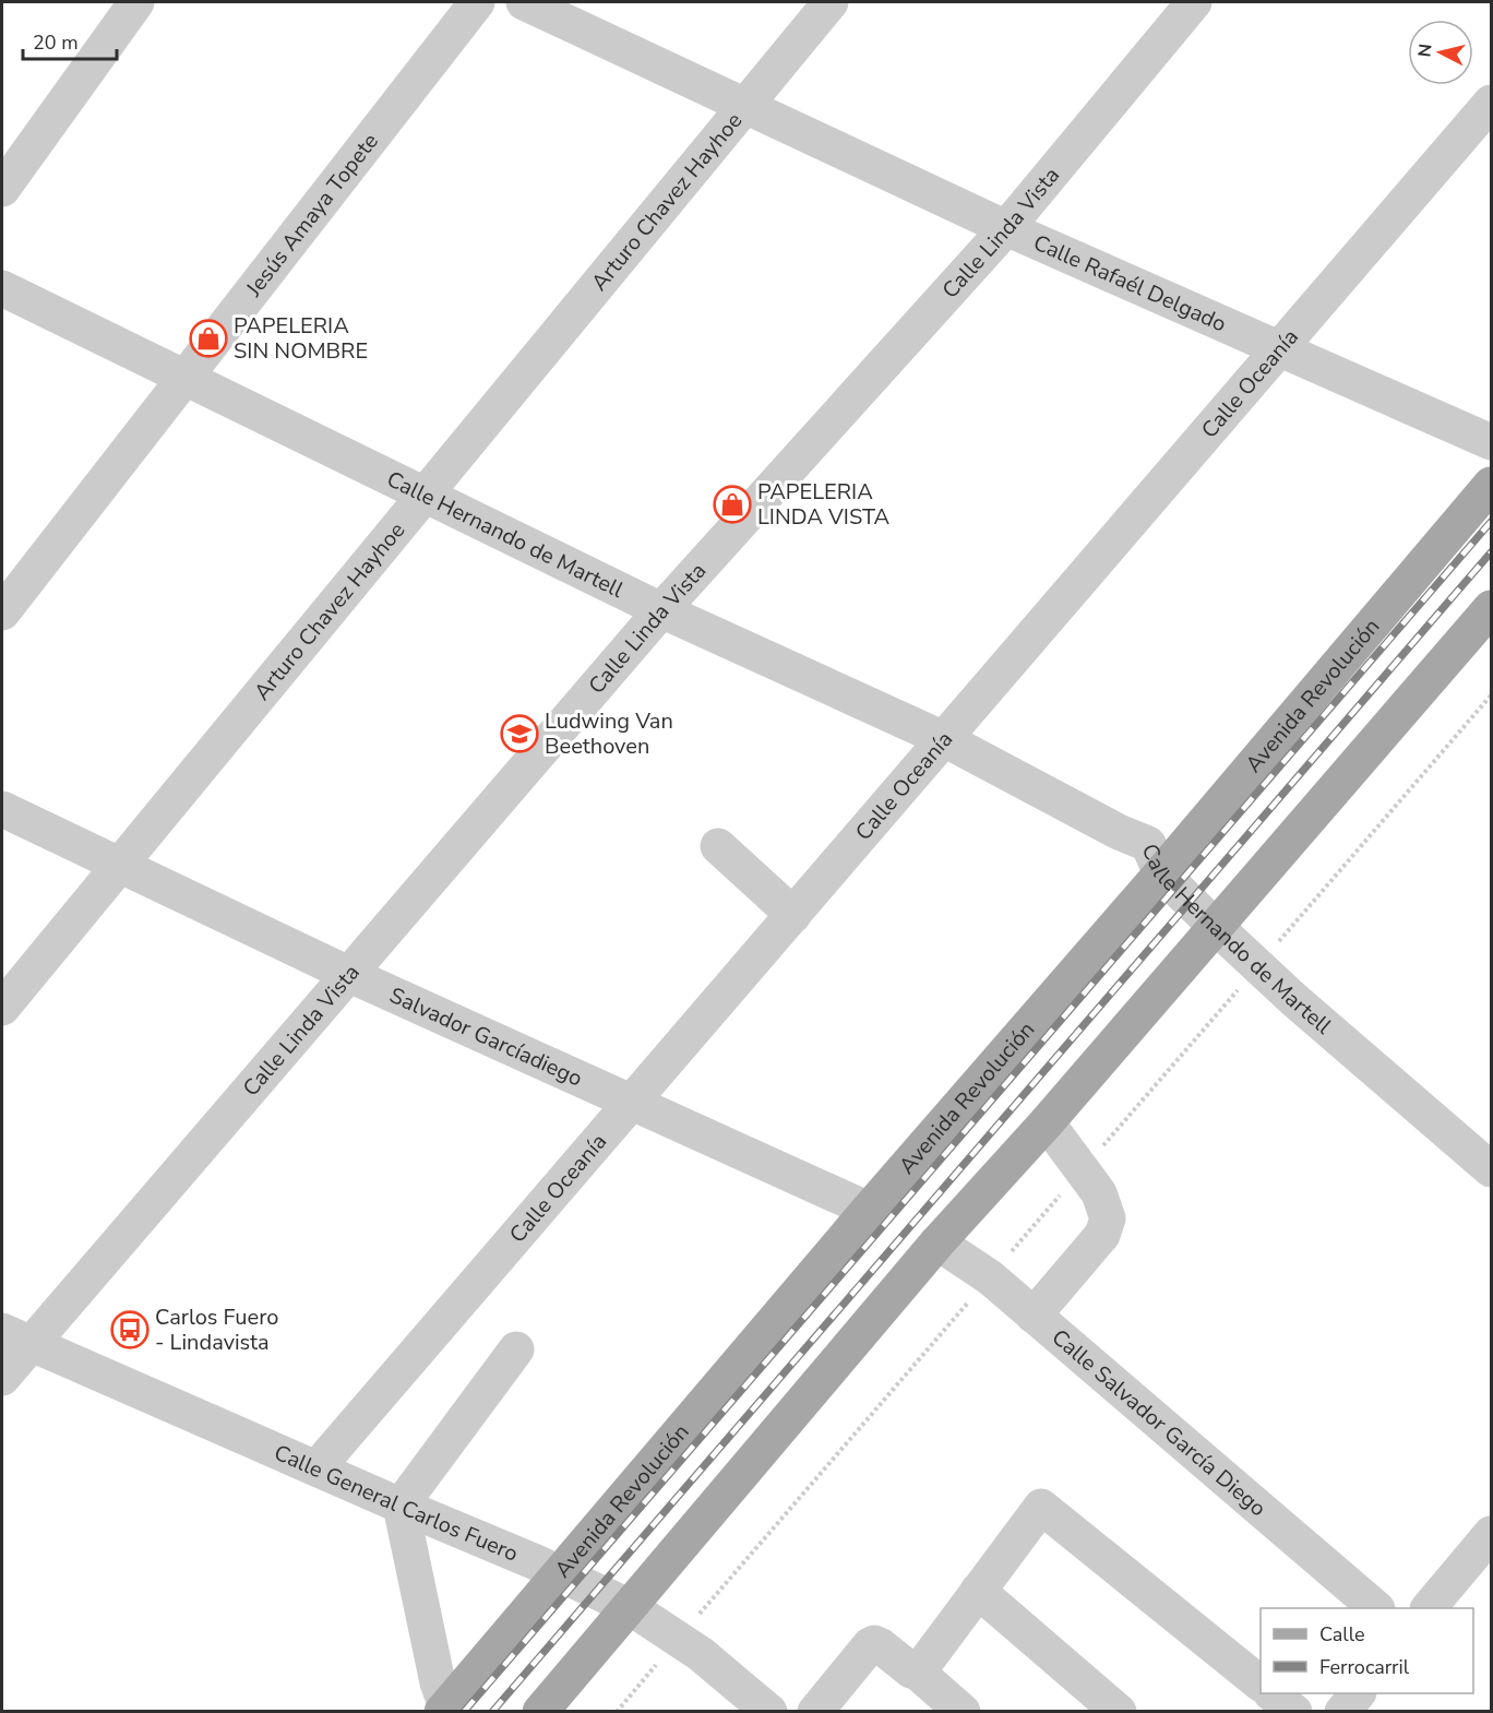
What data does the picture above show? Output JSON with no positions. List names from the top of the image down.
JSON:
{
  "streets": {
    "main road": ["Avenida Revolución"],
    "street": [
      "Arturo Chavez Hayhoe",
      "Jesús Amaya Topete",
      "Calle Linda Vista",
      "Calle Rafaél Delgado",
      "Calle Oceanía",
      "Calle Hernando de Martell",
      "Salvador Garcíadiego",
      "Calle Salvador García Diego",
      "Calle General Carlos Fuero"
    ]
  },
  "crossings": [
    ["Arturo Chavez Hayhoe", "Calle Rafaél Delgado"],
    ["Arturo Chavez Hayhoe", "Calle Hernando de Martell"],
    ["Arturo Chavez Hayhoe", "Salvador Garcíadiego"],
    ["Jesús Amaya Topete", "Calle Hernando de Martell"],
    ["Calle Linda Vista", "Calle Rafaél Delgado"],
    ["Calle Linda Vista", "Calle Hernando de Martell"],
    ["Calle Linda Vista", "Salvador Garcíadiego"],
    ["Calle Linda Vista", "Calle General Carlos Fuero"],
    ["Calle Rafaél Delgado", "Calle Oceanía"],
    ["Calle Oceanía", "Calle Hernando de Martell"],
    ["Calle Oceanía", "Salvador Garcíadiego"],
    ["Calle Oceanía", "Calle General Carlos Fuero"],
    ["Calle Hernando de Martell", "Avenida Revolución"],
    ["Avenida Revolución", "Salvador Garcíadiego"],
    ["Avenida Revolución", "Calle General Carlos Fuero"]
  ],
  "places": {
    "shop": ["PAPELERIA SIN NOMBRE", "PAPELERIA LINDA VISTA"],
    "school or university": ["Ludwing Van Beethoven"],
    "bus stop": ["Carlos Fuero - Lindavista"]
  },
  "legend": ["Calle", "Ferrocarril"],
  "scale_bar": "20 m",
  "north": "left"
}
